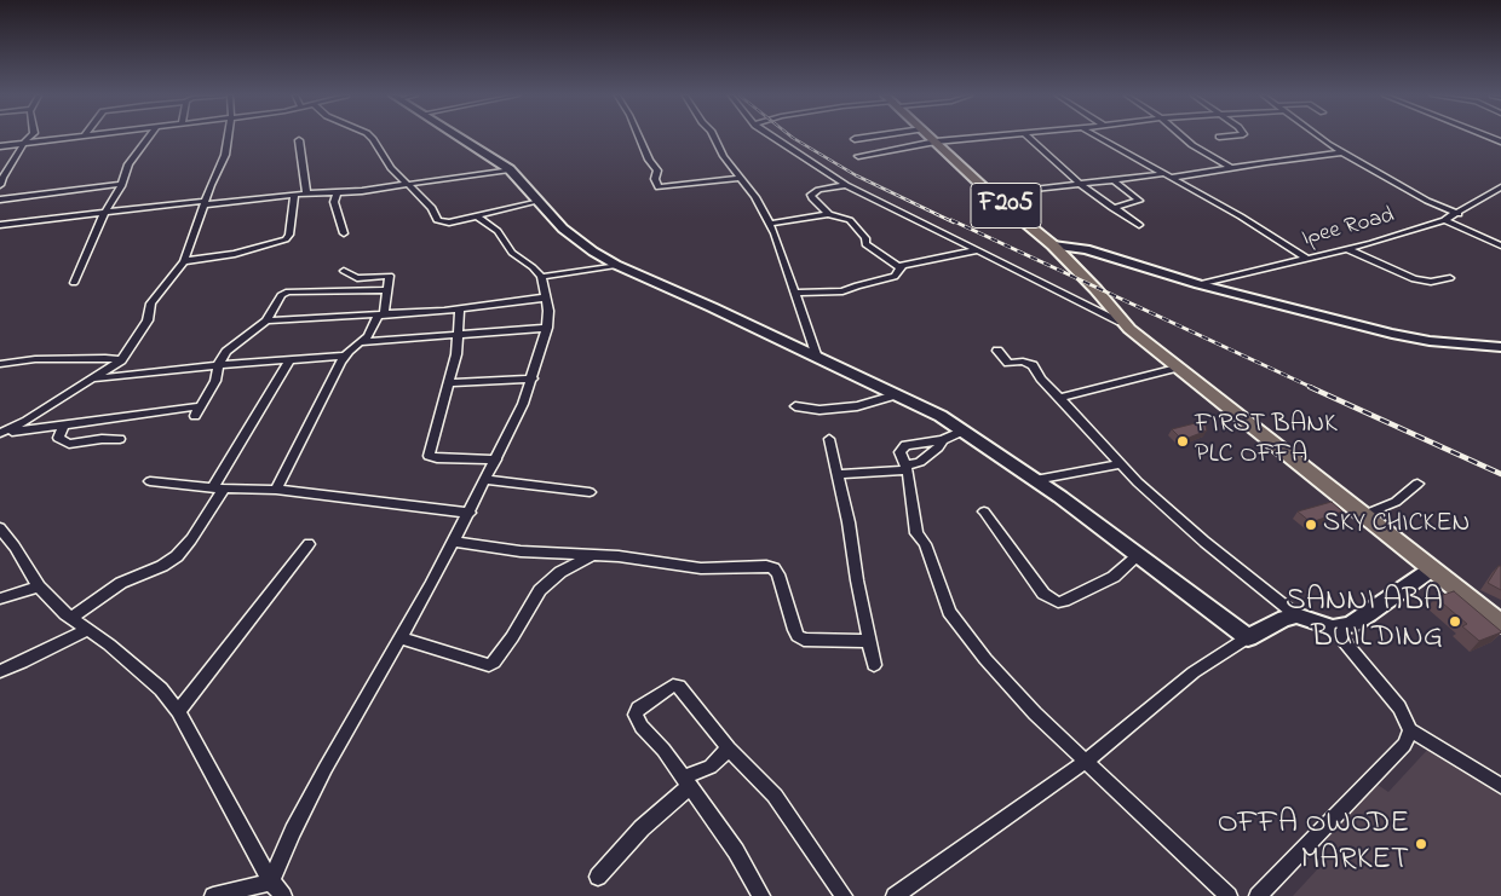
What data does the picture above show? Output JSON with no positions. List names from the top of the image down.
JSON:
{
  "streets": {
    "main road": ["F205"],
    "street": ["Ipee Road"]
  },
  "places": [
    "FIRST BANK PLC OFFA",
    "SKY CHICKEN",
    "SANNI ABA BUILDING",
    "OFFA OWODE MARKET"
  ]
}
